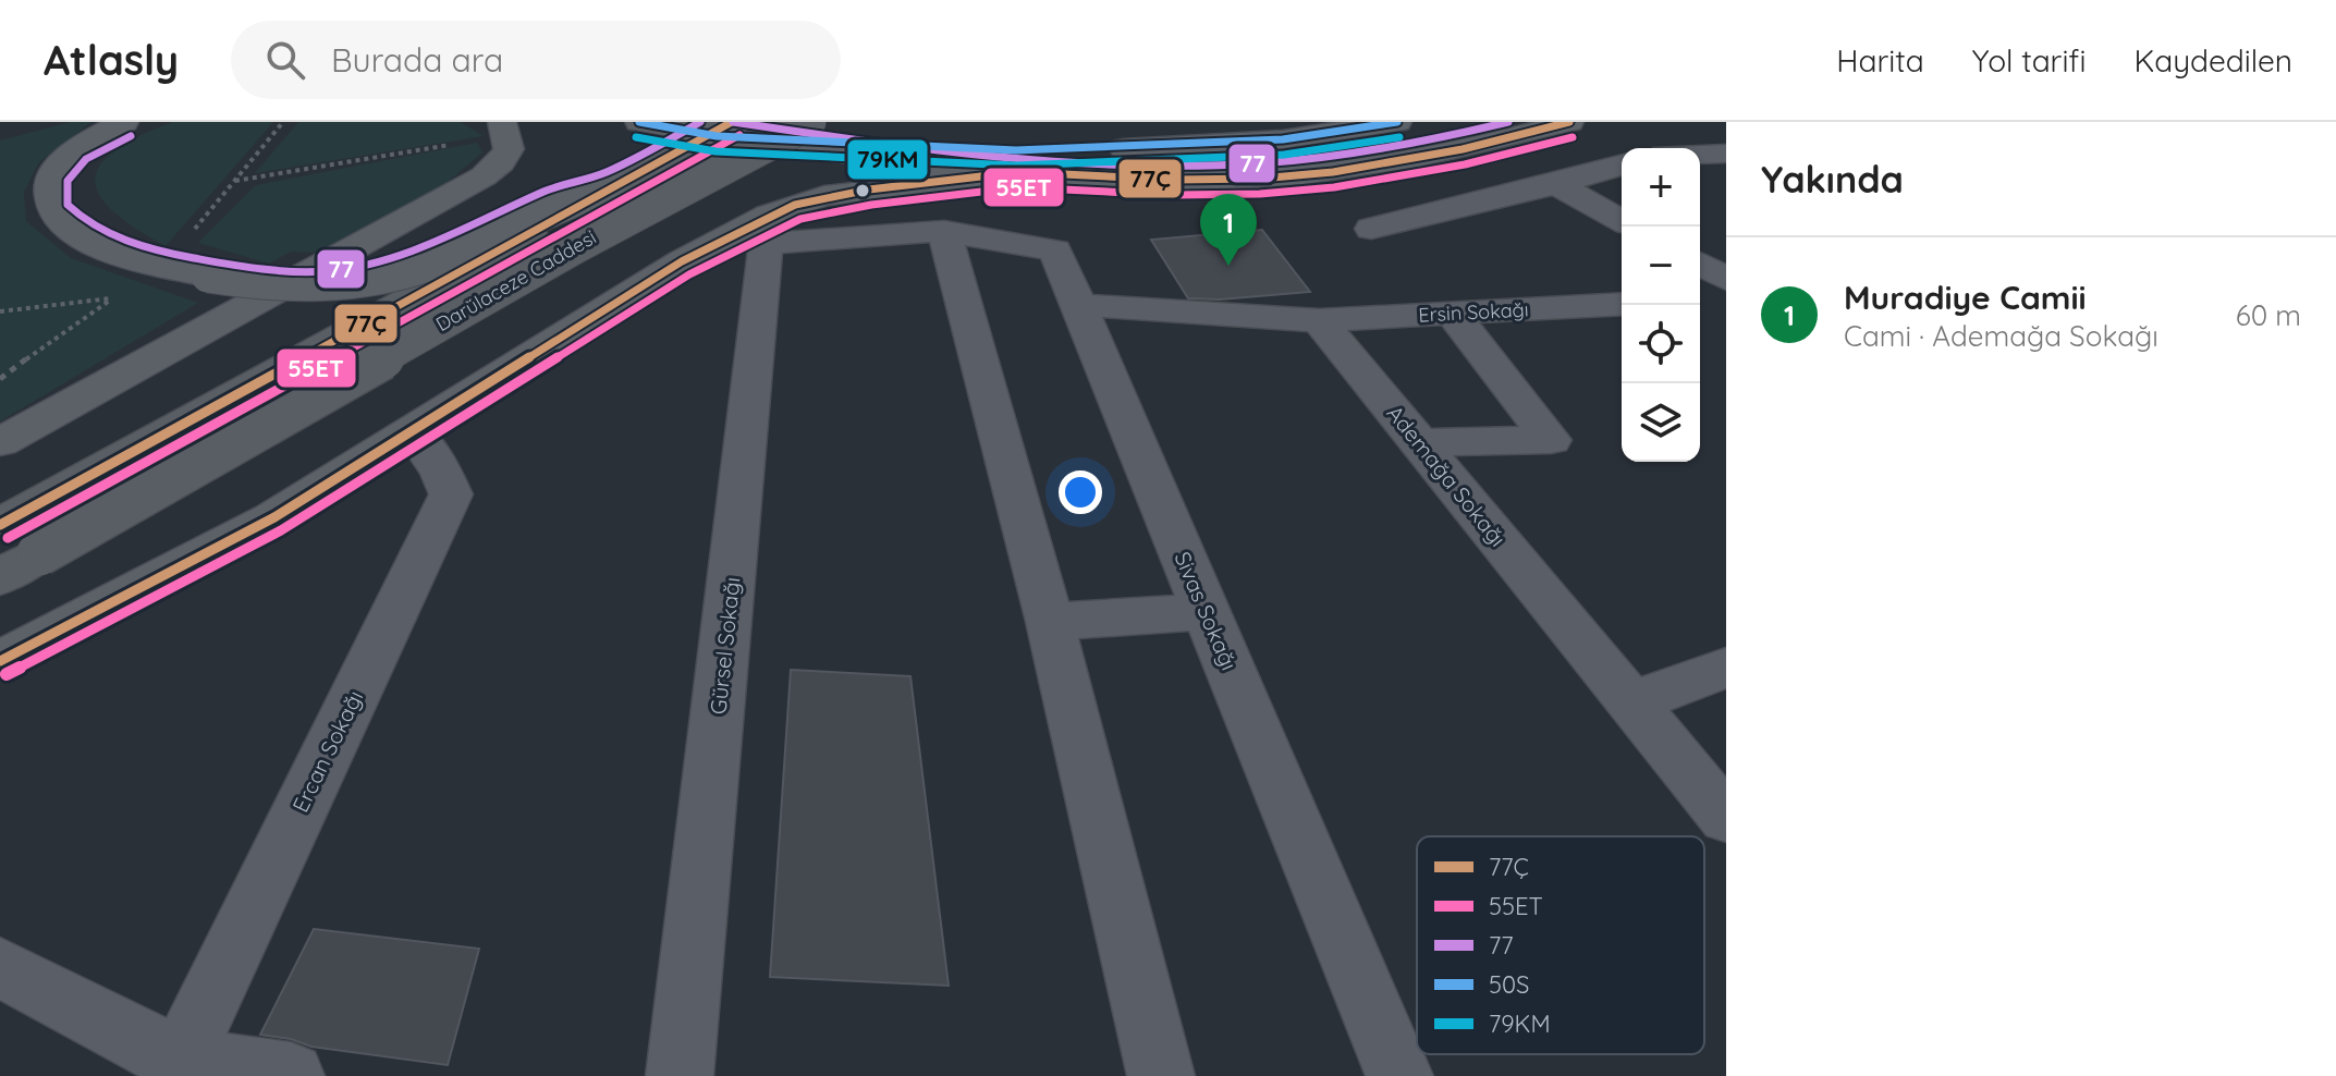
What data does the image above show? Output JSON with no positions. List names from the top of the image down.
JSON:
{
  "streets": {
    "main road": ["Darülaceze Caddesi"],
    "street": [
      "Ersin Sokağı",
      "Ademağa Sokağı",
      "Sivas Sokağı",
      "Gürsel Sokağı",
      "Ercan Sokağı"
    ]
  },
  "crossings": [
    ["Ersin Sokağı", "Ademağa Sokağı"]
  ],
  "lines": [
    "transit line 77Ç",
    "transit line 77",
    "transit line 50S",
    "transit line 55ET",
    "transit line 79KM"
  ],
  "legend": [
    "77Ç",
    "55ET",
    "77",
    "50S",
    "79KM"
  ],
  "page": {
    "header": "Atlasly",
    "search": "Burada ara",
    "nav": ["Harita", "Yol tarifi", "Kaydedilen"],
    "heading": "Yakında",
    "map_buttons": ["+", "−"],
    "pins": "1",
    "list": [
      {
        "mark": "1",
        "name": "Muradiye Camii",
        "note": "Cami · Ademağa Sokağı",
        "value": "60 m"
      }
    ]
  }
}
